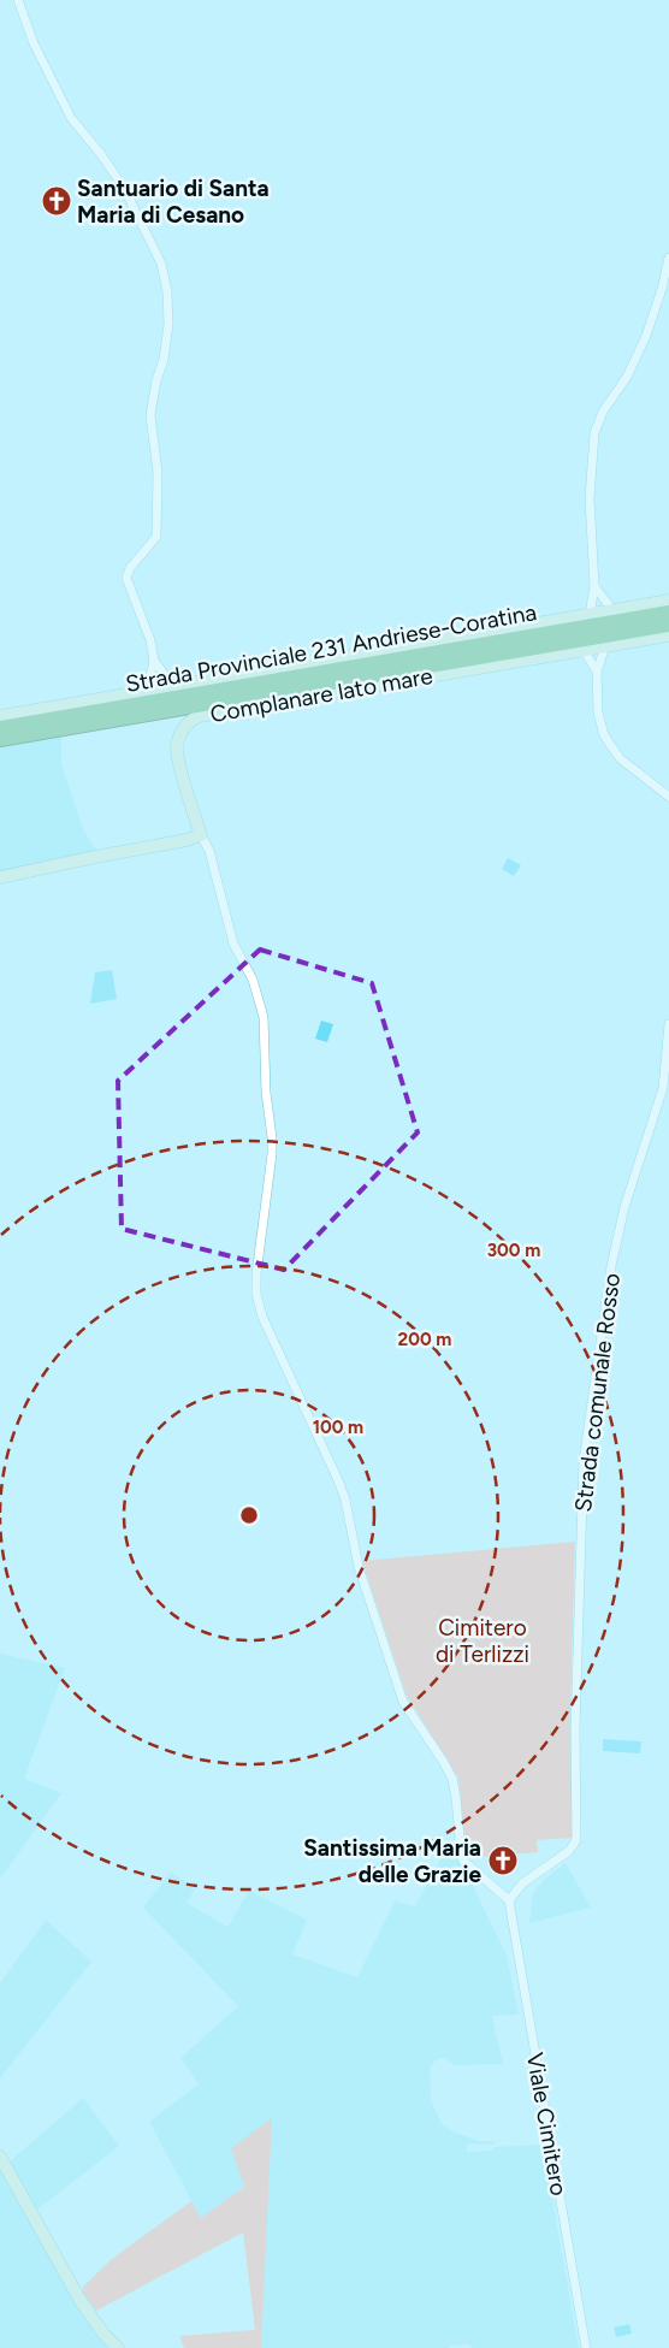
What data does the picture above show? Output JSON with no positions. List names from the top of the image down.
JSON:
{
  "streets": {
    "highway": ["Strada Provinciale 231 Andriese-Coratina"],
    "street": ["Complanare lato mare", "Strada comunale Rosso", "Viale Cimitero"]
  },
  "crossings": [
    ["Strada comunale Rosso", "Viale Cimitero"]
  ],
  "parks": ["Cimitero di Terlizzi"],
  "places": {
    "church": ["Santuario di Santa Maria di Cesano", "Santissima Maria delle Grazie"]
  },
  "rings": ["300 m", "200 m", "100 m"]
}
